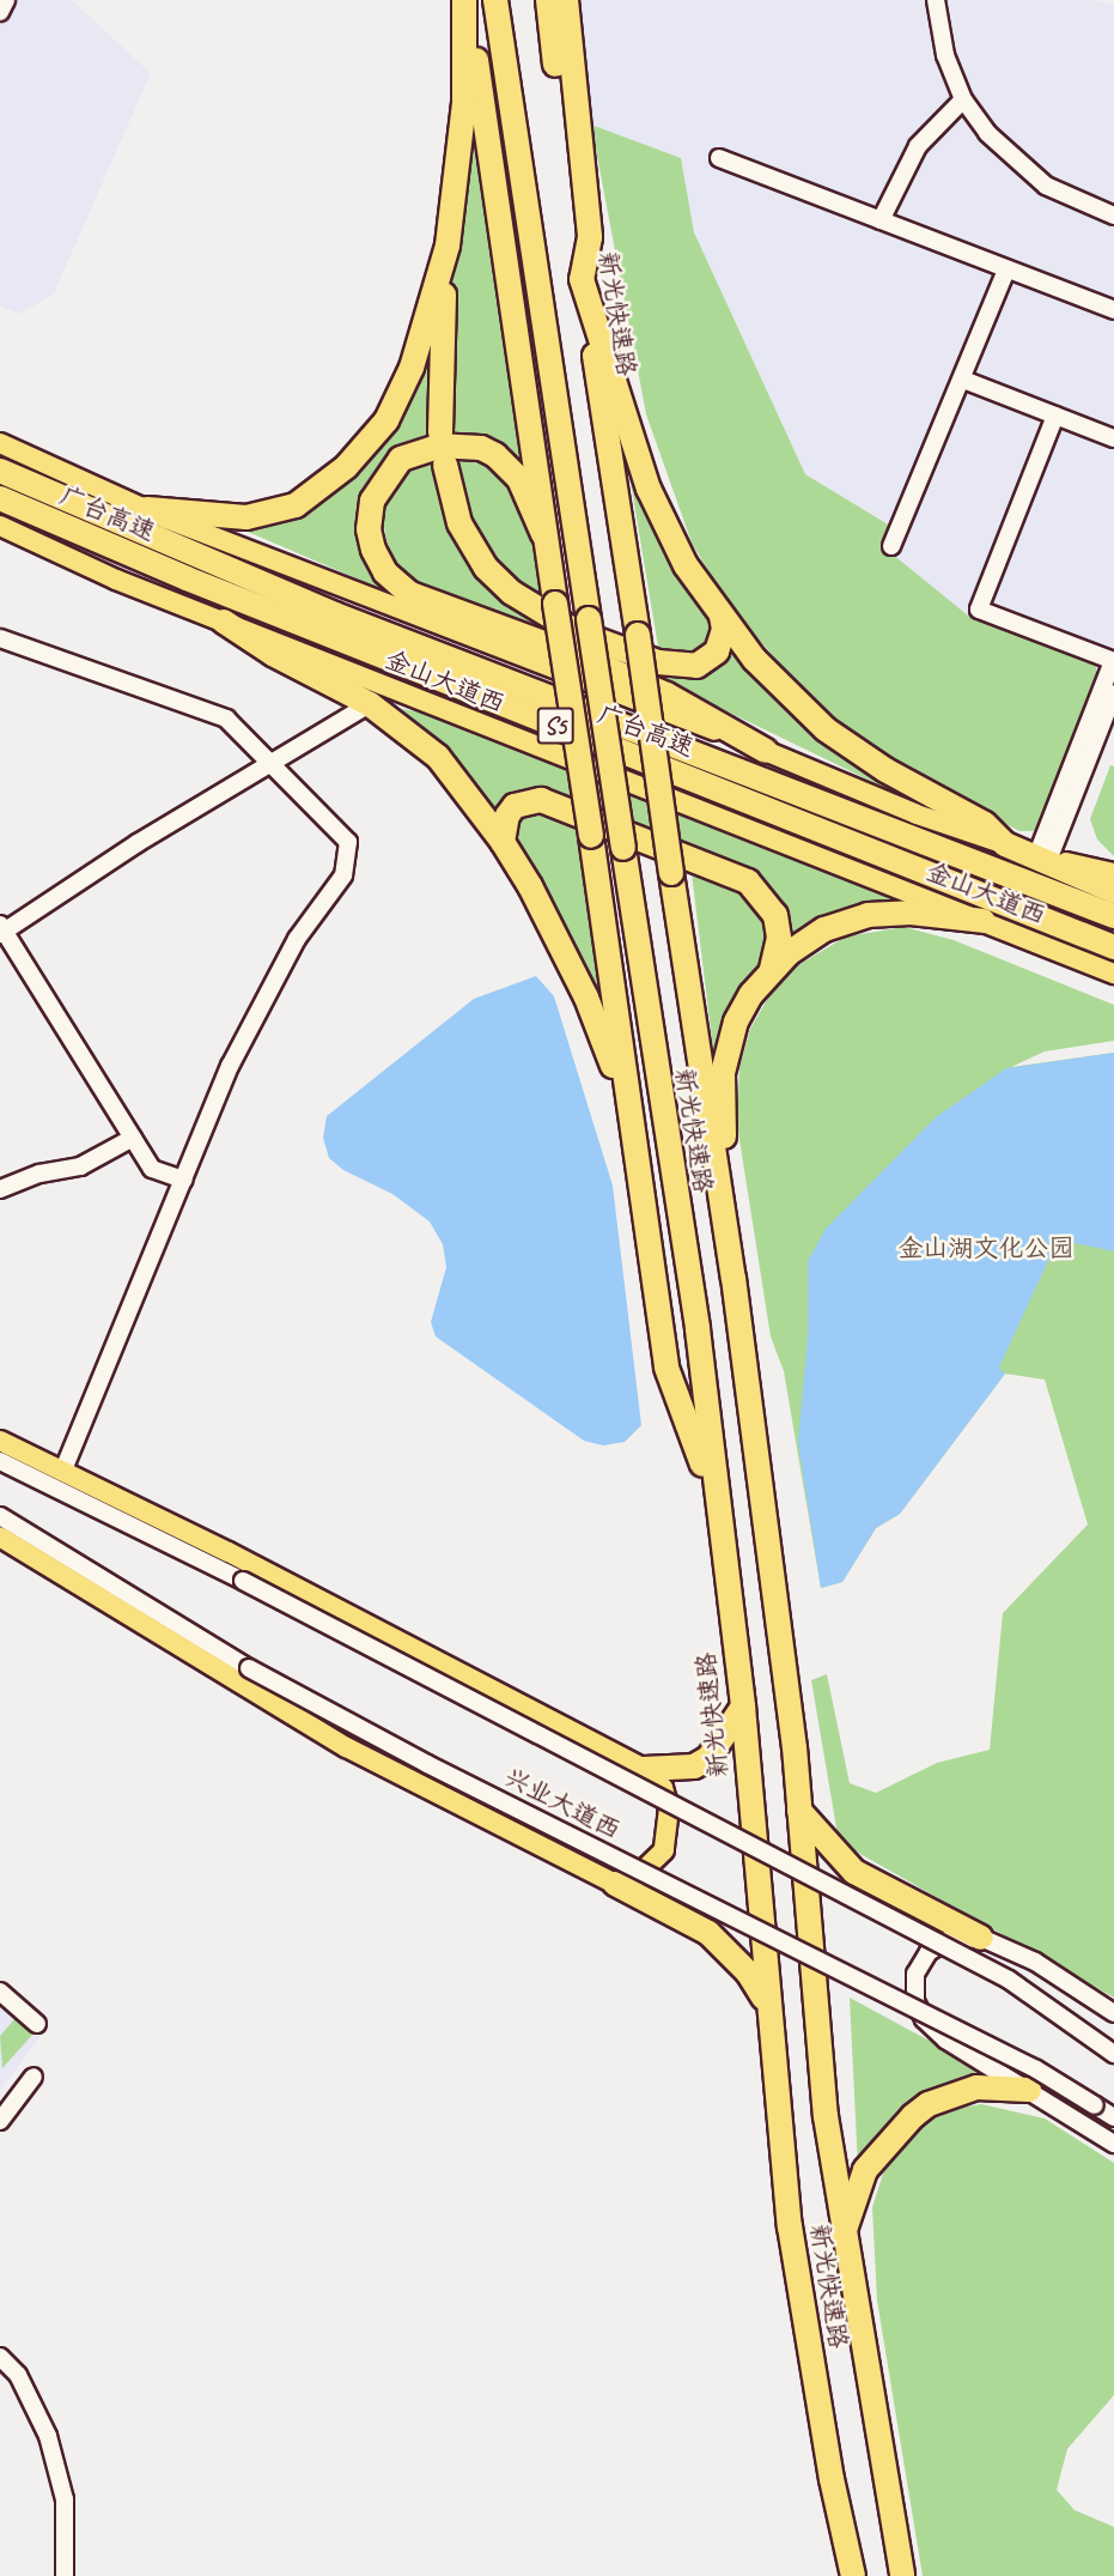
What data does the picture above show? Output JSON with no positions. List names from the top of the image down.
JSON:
{
  "streets": {
    "highway": ["新光快速路", "广台高速", "S5"],
    "main road": ["金山大道西"],
    "street": ["兴业大道西"]
  },
  "parks": ["金山湖文化公园"]
}
